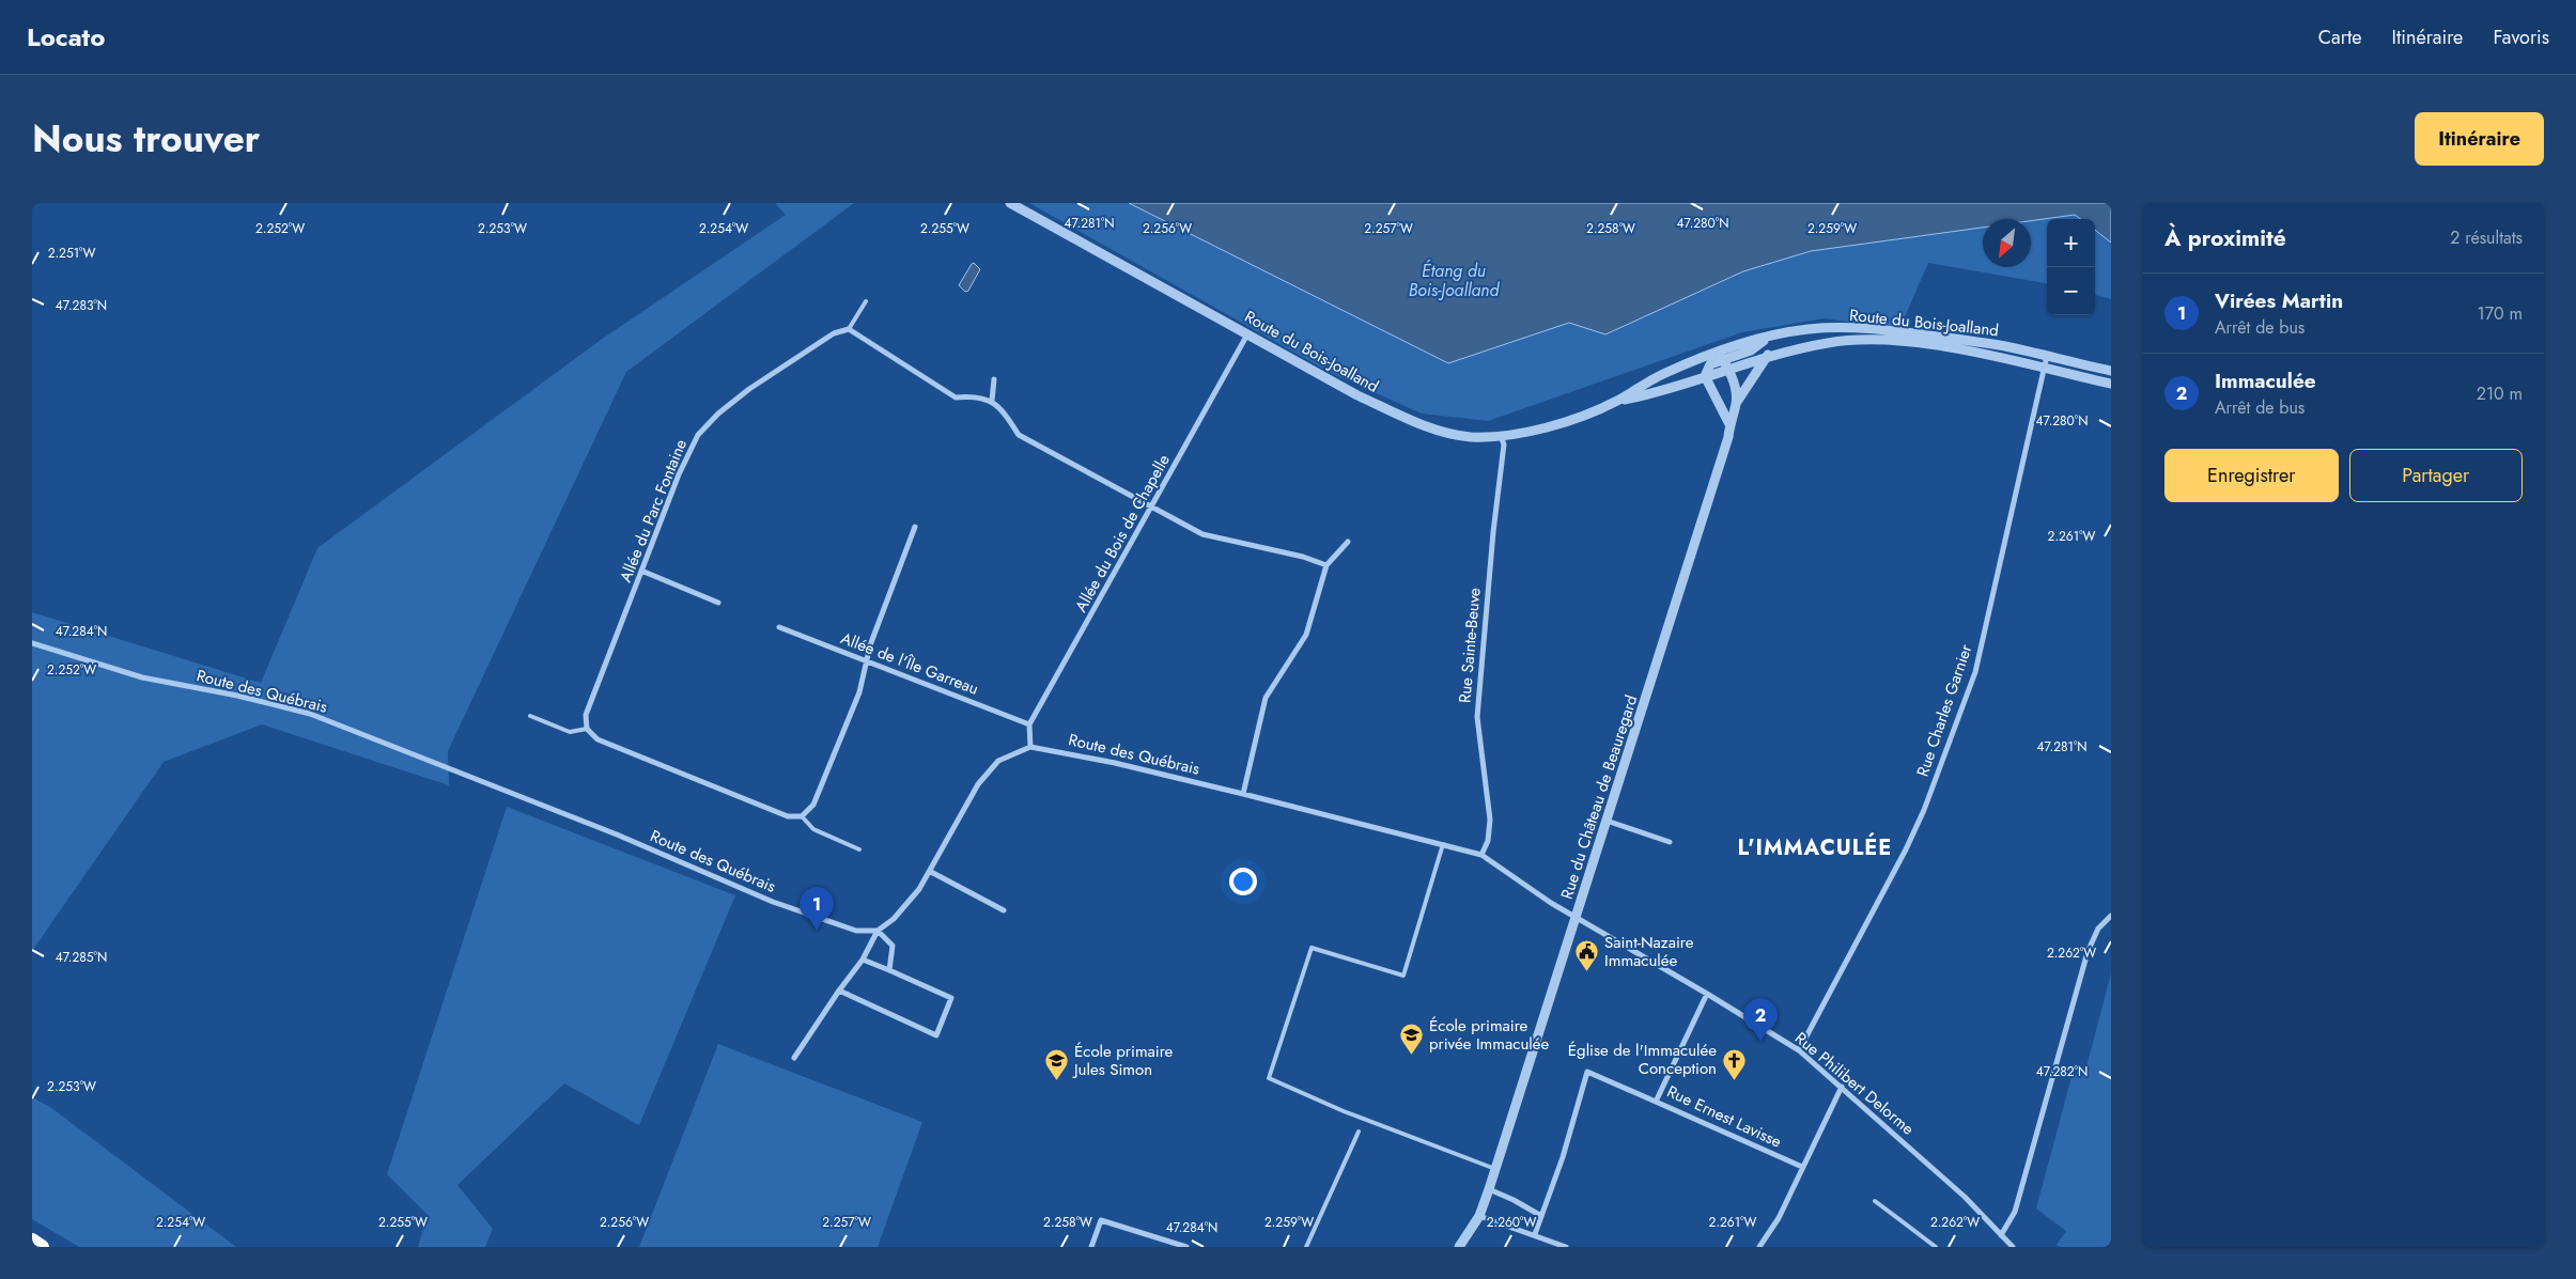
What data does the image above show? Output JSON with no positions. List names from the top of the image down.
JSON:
{
  "streets": {
    "street": [
      "Route du Bois-Joalland",
      "Allée du Parc Fontaine",
      "Allée du Bois de Chapelle",
      "Rue Sainte-Beuve",
      "Allée de l'Île Garreau",
      "Route des Québrais",
      "Rue Charles Garnier",
      "Rue du Château de Beauregard",
      "Rue Philibert Delorme",
      "Rue Ernest Lavisse"
    ]
  },
  "crossings": [
    ["Route du Bois-Joalland", "Allée du Bois de Chapelle"],
    ["Route du Bois-Joalland", "Rue Sainte-Beuve"],
    ["Route du Bois-Joalland", "Rue Charles Garnier"],
    ["Route du Bois-Joalland", "Rue du Château de Beauregard"],
    ["Allée du Bois de Chapelle", "Allée de l'Île Garreau"],
    ["Rue Sainte-Beuve", "Route des Québrais"],
    ["Route des Québrais", "Rue du Château de Beauregard"],
    ["Route des Québrais", "Rue Philibert Delorme"],
    ["Rue Charles Garnier", "Rue Philibert Delorme"],
    ["Rue du Château de Beauregard", "Rue Philibert Delorme"],
    ["Rue Philibert Delorme", "Rue Ernest Lavisse"]
  ],
  "districts": ["L'IMMACULÉE"],
  "water": ["Étang du Bois-Joalland"],
  "places": {
    "public building": ["Saint-Nazaire Immaculée"],
    "school or university": ["École primaire privée Immaculée", "École primaire Jules Simon"],
    "church": ["Église de l'Immaculée Conception"]
  },
  "north": "bottom left",
  "page": {
    "header": "Locato",
    "nav": ["Carte", "Itinéraire", "Favoris"],
    "title": "Nous trouver",
    "buttons": [
      "Itinéraire",
      ["Enregistrer", "Partager"]
    ],
    "heading": ["À proximité", "2 résultats"],
    "map_buttons": ["+", "−"],
    "list": [
      {
        "mark": "1",
        "name": "Virées Martin",
        "note": "Arrêt de bus",
        "value": "170 m"
      },
      {
        "mark": "2",
        "name": "Immaculée",
        "note": "Arrêt de bus",
        "value": "210 m"
      }
    ],
    "pins": ["1", "2"]
  },
  "coordinates": [
    "47.281°N",
    "47.280°N",
    "2.252°W",
    "2.253°W",
    "2.254°W",
    "2.255°W",
    "2.256°W",
    "2.257°W",
    "2.258°W",
    "2.259°W",
    "2.251°W",
    "47.283°N",
    "2.261°W",
    "47.284°N",
    "2.262°W",
    "47.285°N",
    "47.282°N",
    "2.260°W"
  ]
}
